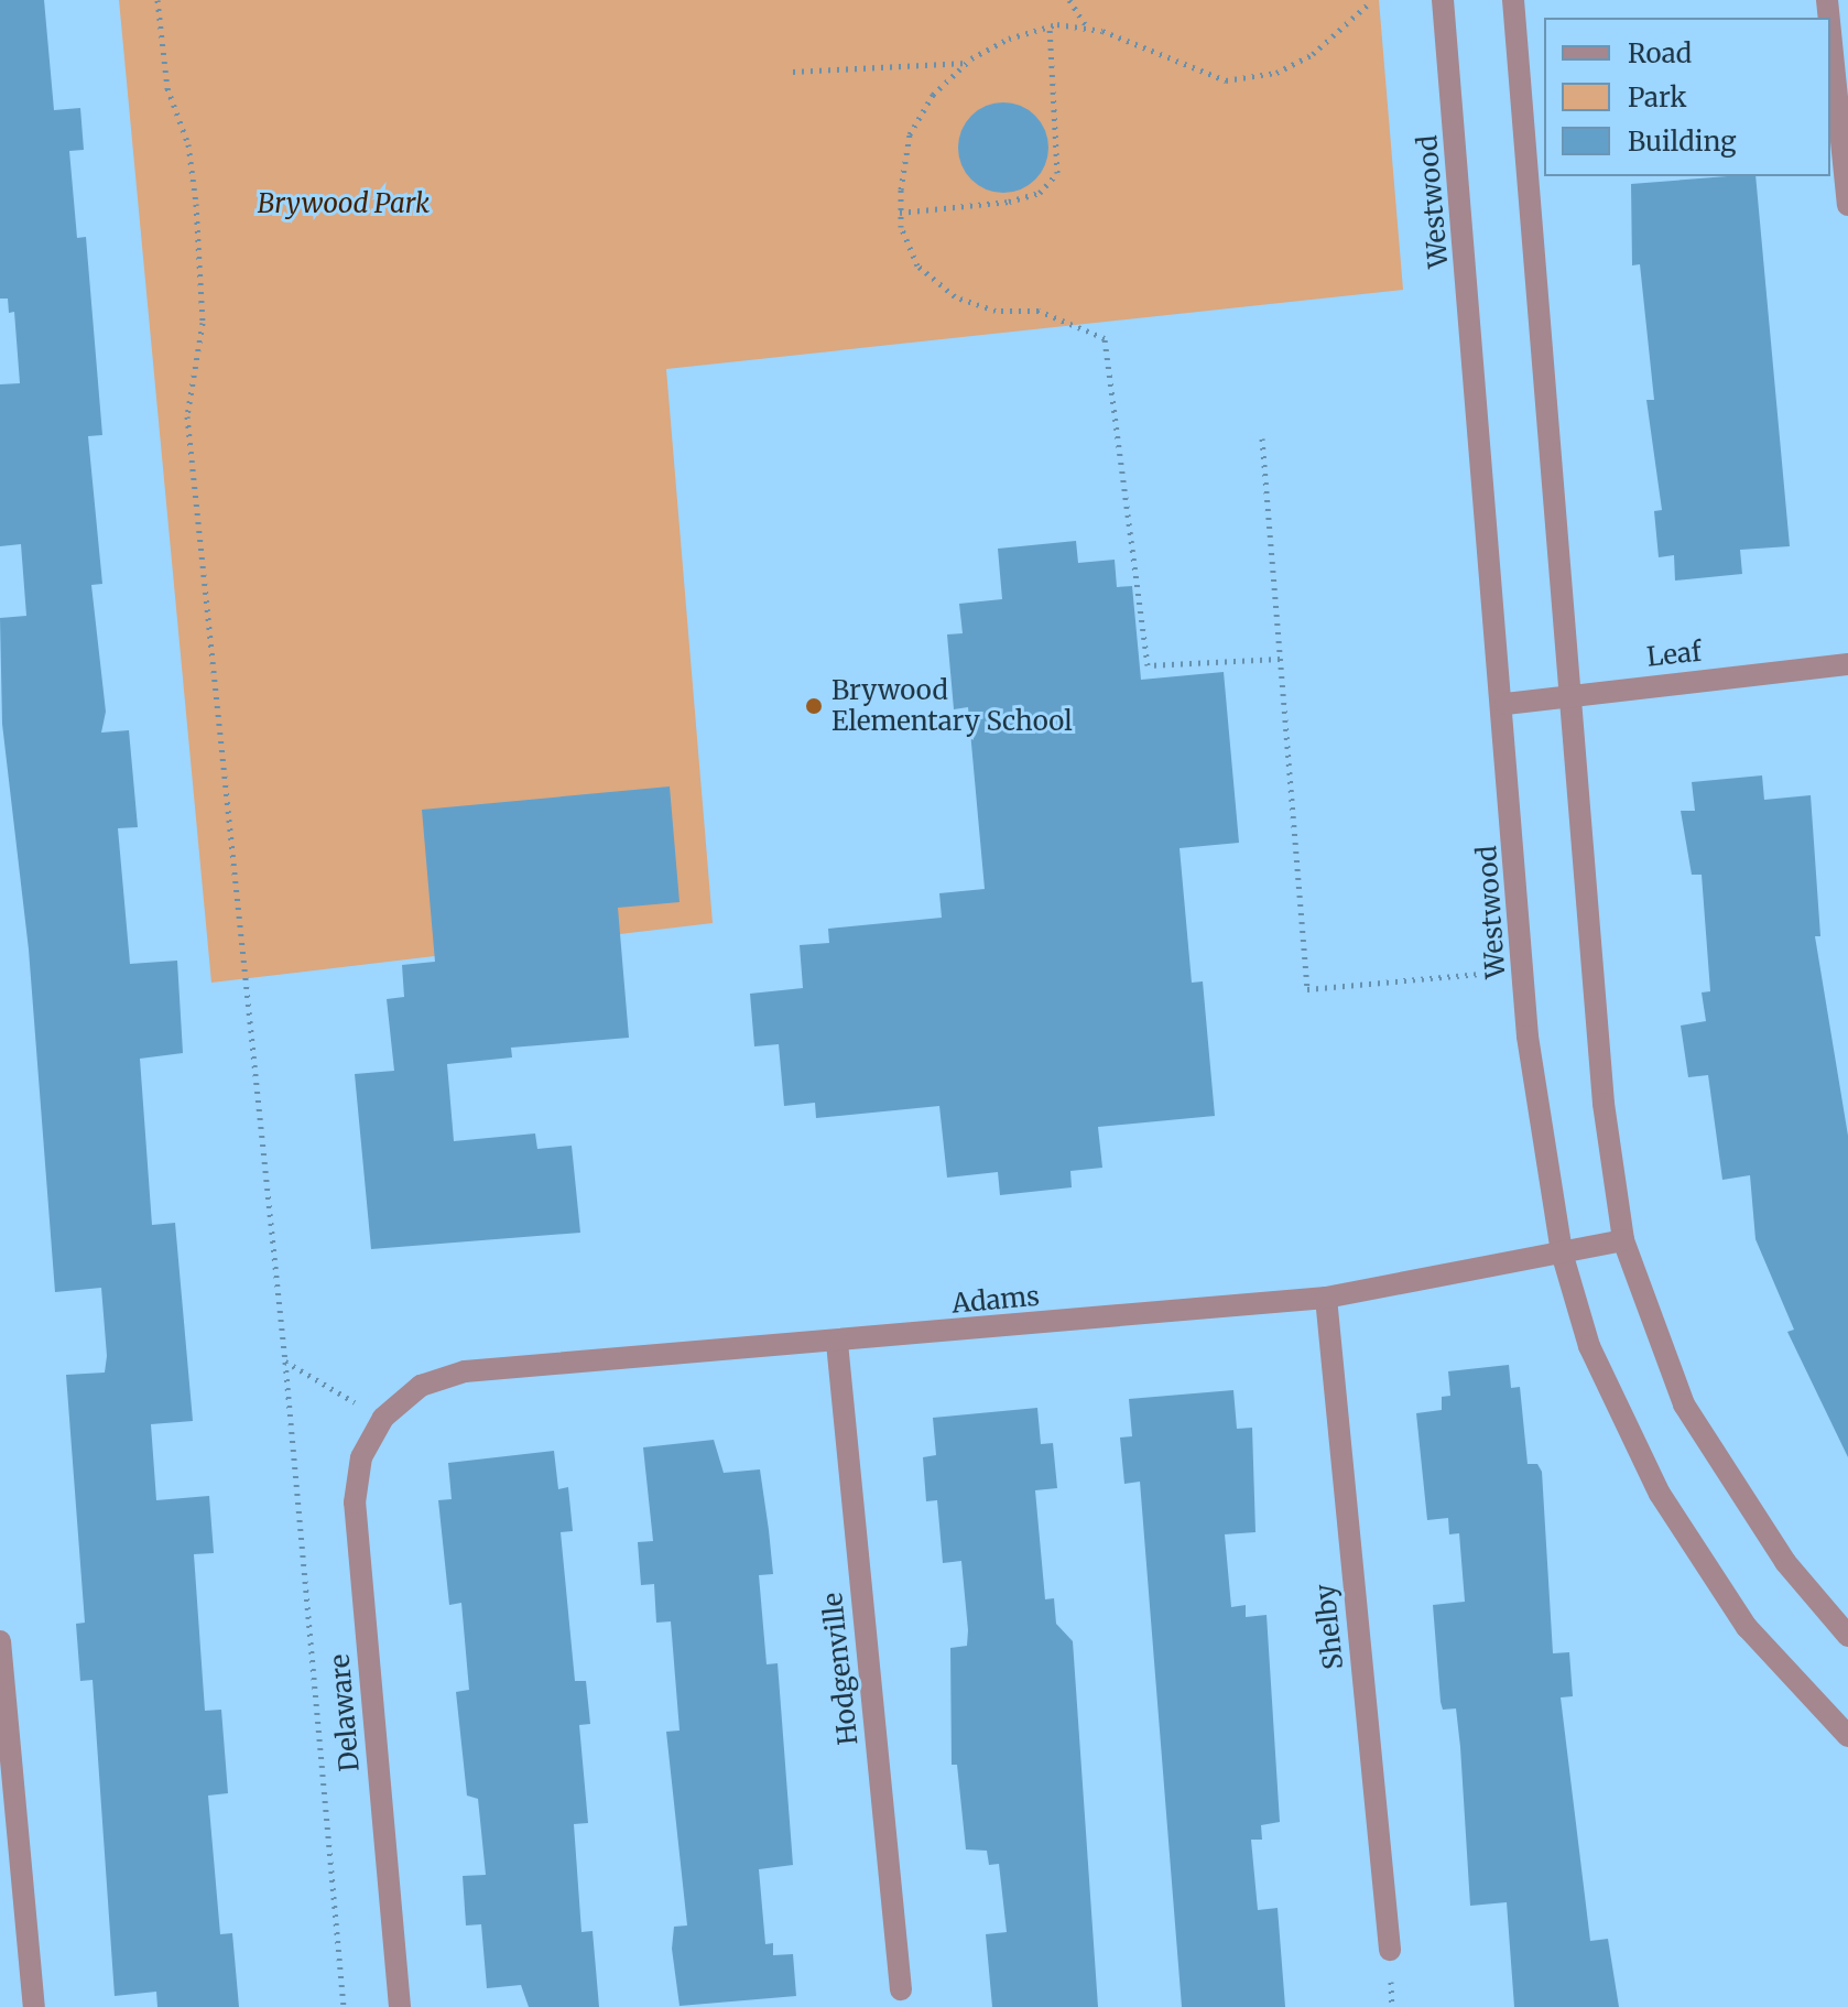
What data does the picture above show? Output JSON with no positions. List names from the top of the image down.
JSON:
{
  "streets": {
    "street": [
      "Westwood",
      "Leaf",
      "Adams",
      "Shelby",
      "Hodgenville",
      "Delaware"
    ]
  },
  "crossings": [
    ["Westwood", "Leaf"],
    ["Westwood", "Adams"],
    ["Adams", "Shelby"],
    ["Adams", "Hodgenville"],
    ["Adams", "Delaware"]
  ],
  "parks": ["Brywood Park"],
  "places": ["Brywood Elementary School"],
  "legend": ["Road", "Park", "Building"]
}
